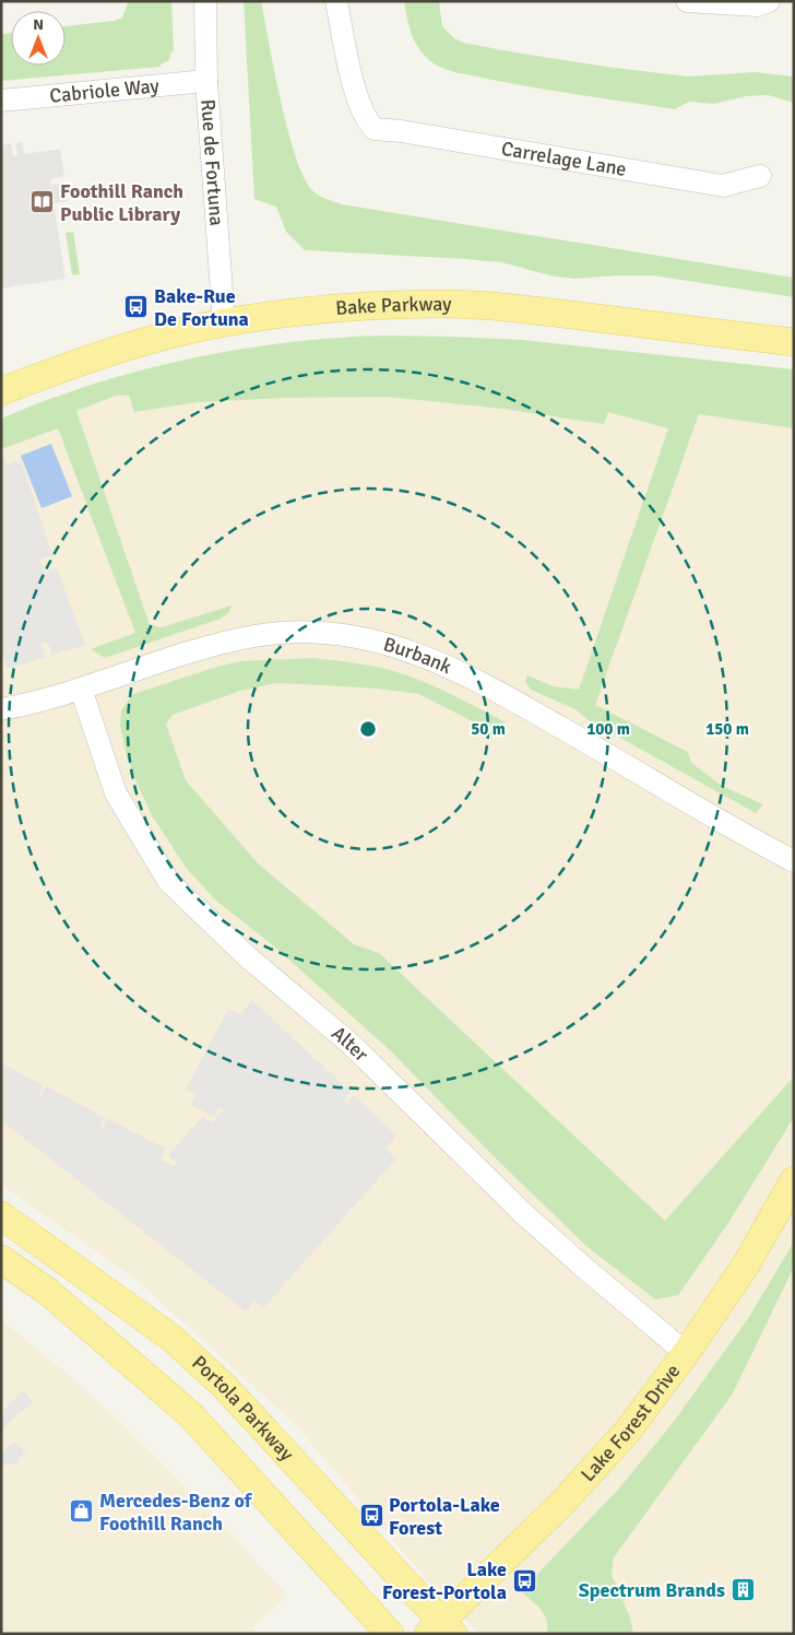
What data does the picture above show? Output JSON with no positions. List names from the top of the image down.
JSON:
{
  "streets": {
    "main road": ["Bake Parkway", "Portola Parkway", "Lake Forest Drive"],
    "street": [
      "Cabriole Way",
      "Carrelage Lane",
      "Rue de Fortuna",
      "Burbank",
      "Alter"
    ]
  },
  "crossings": [
    ["Cabriole Way", "Rue de Fortuna"],
    ["Rue de Fortuna", "Bake Parkway"],
    ["Burbank", "Alter"],
    ["Alter", "Lake Forest Drive"],
    ["Portola Parkway", "Lake Forest Drive"]
  ],
  "places": {
    "library": ["Foothill Ranch Public Library"],
    "bus stop": ["Bake-Rue De Fortuna", "Portola-Lake Forest", "Lake Forest-Portola"],
    "shop": ["Mercedes-Benz of Foothill Ranch"],
    "building": ["Spectrum Brands"]
  },
  "north": "top",
  "rings": ["50 m", "100 m", "150 m"]
}
